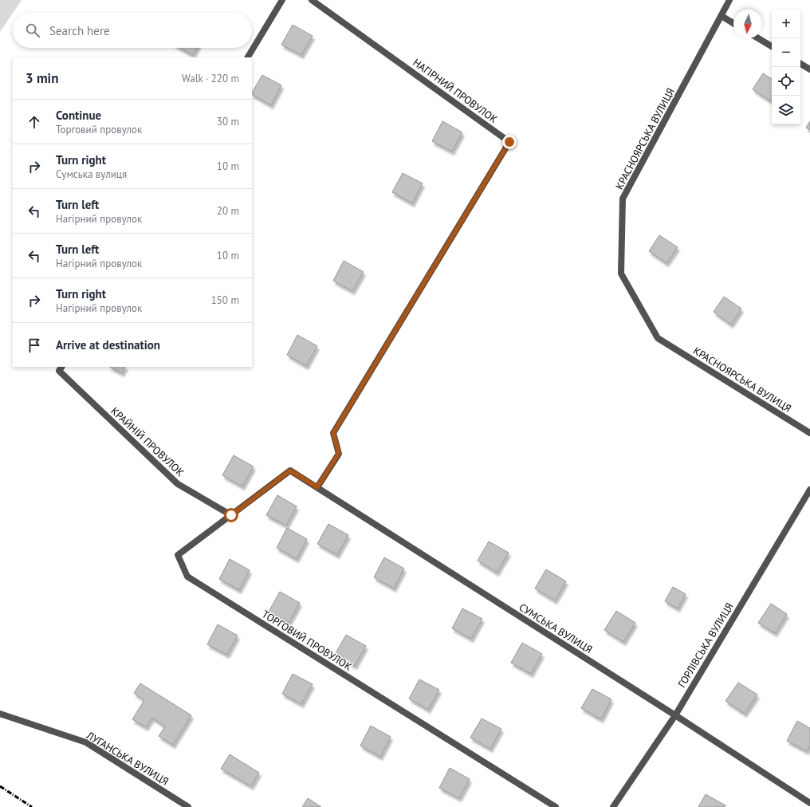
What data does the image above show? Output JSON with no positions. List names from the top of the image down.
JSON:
{
  "streets": {
    "street": [
      "НАГІРНИЙ ПРОВУЛОК",
      "КРАСНОЯРСЬКА ВУЛИЦЯ",
      "КРАЙНІЙ ПРОВУЛОК",
      "СУМСЬКА ВУЛИЦЯ",
      "ТОРГОВИЙ ПРОВУЛОК",
      "ГОРЛІВСЬКА ВУЛИЦЯ",
      "ЛУГАНСЬКА ВУЛИЦЯ"
    ]
  },
  "crossings": [
    ["НАГІРНИЙ ПРОВУЛОК", "СУМСЬКА ВУЛИЦЯ"],
    ["КРАЙНІЙ ПРОВУЛОК", "ТОРГОВИЙ ПРОВУЛОК"],
    ["СУМСЬКА ВУЛИЦЯ", "ТОРГОВИЙ ПРОВУЛОК"],
    ["СУМСЬКА ВУЛИЦЯ", "ГОРЛІВСЬКА ВУЛИЦЯ"]
  ],
  "north": "bottom",
  "page": {
    "map_buttons": ["+", "−"],
    "search": "Search here",
    "heading": ["3 min", "Walk · 220 m"],
    "list": [
      ["Continue", "Торговий провулок", "30 m"],
      ["Turn right", "Сумська вулиця", "10 m"],
      ["Turn left", "Нагірний провулок", "20 m"],
      ["Turn left", "Нагірний провулок", "10 m"],
      ["Turn right", "Нагірний провулок", "150 m"],
      "Arrive at destination"
    ]
  }
}
